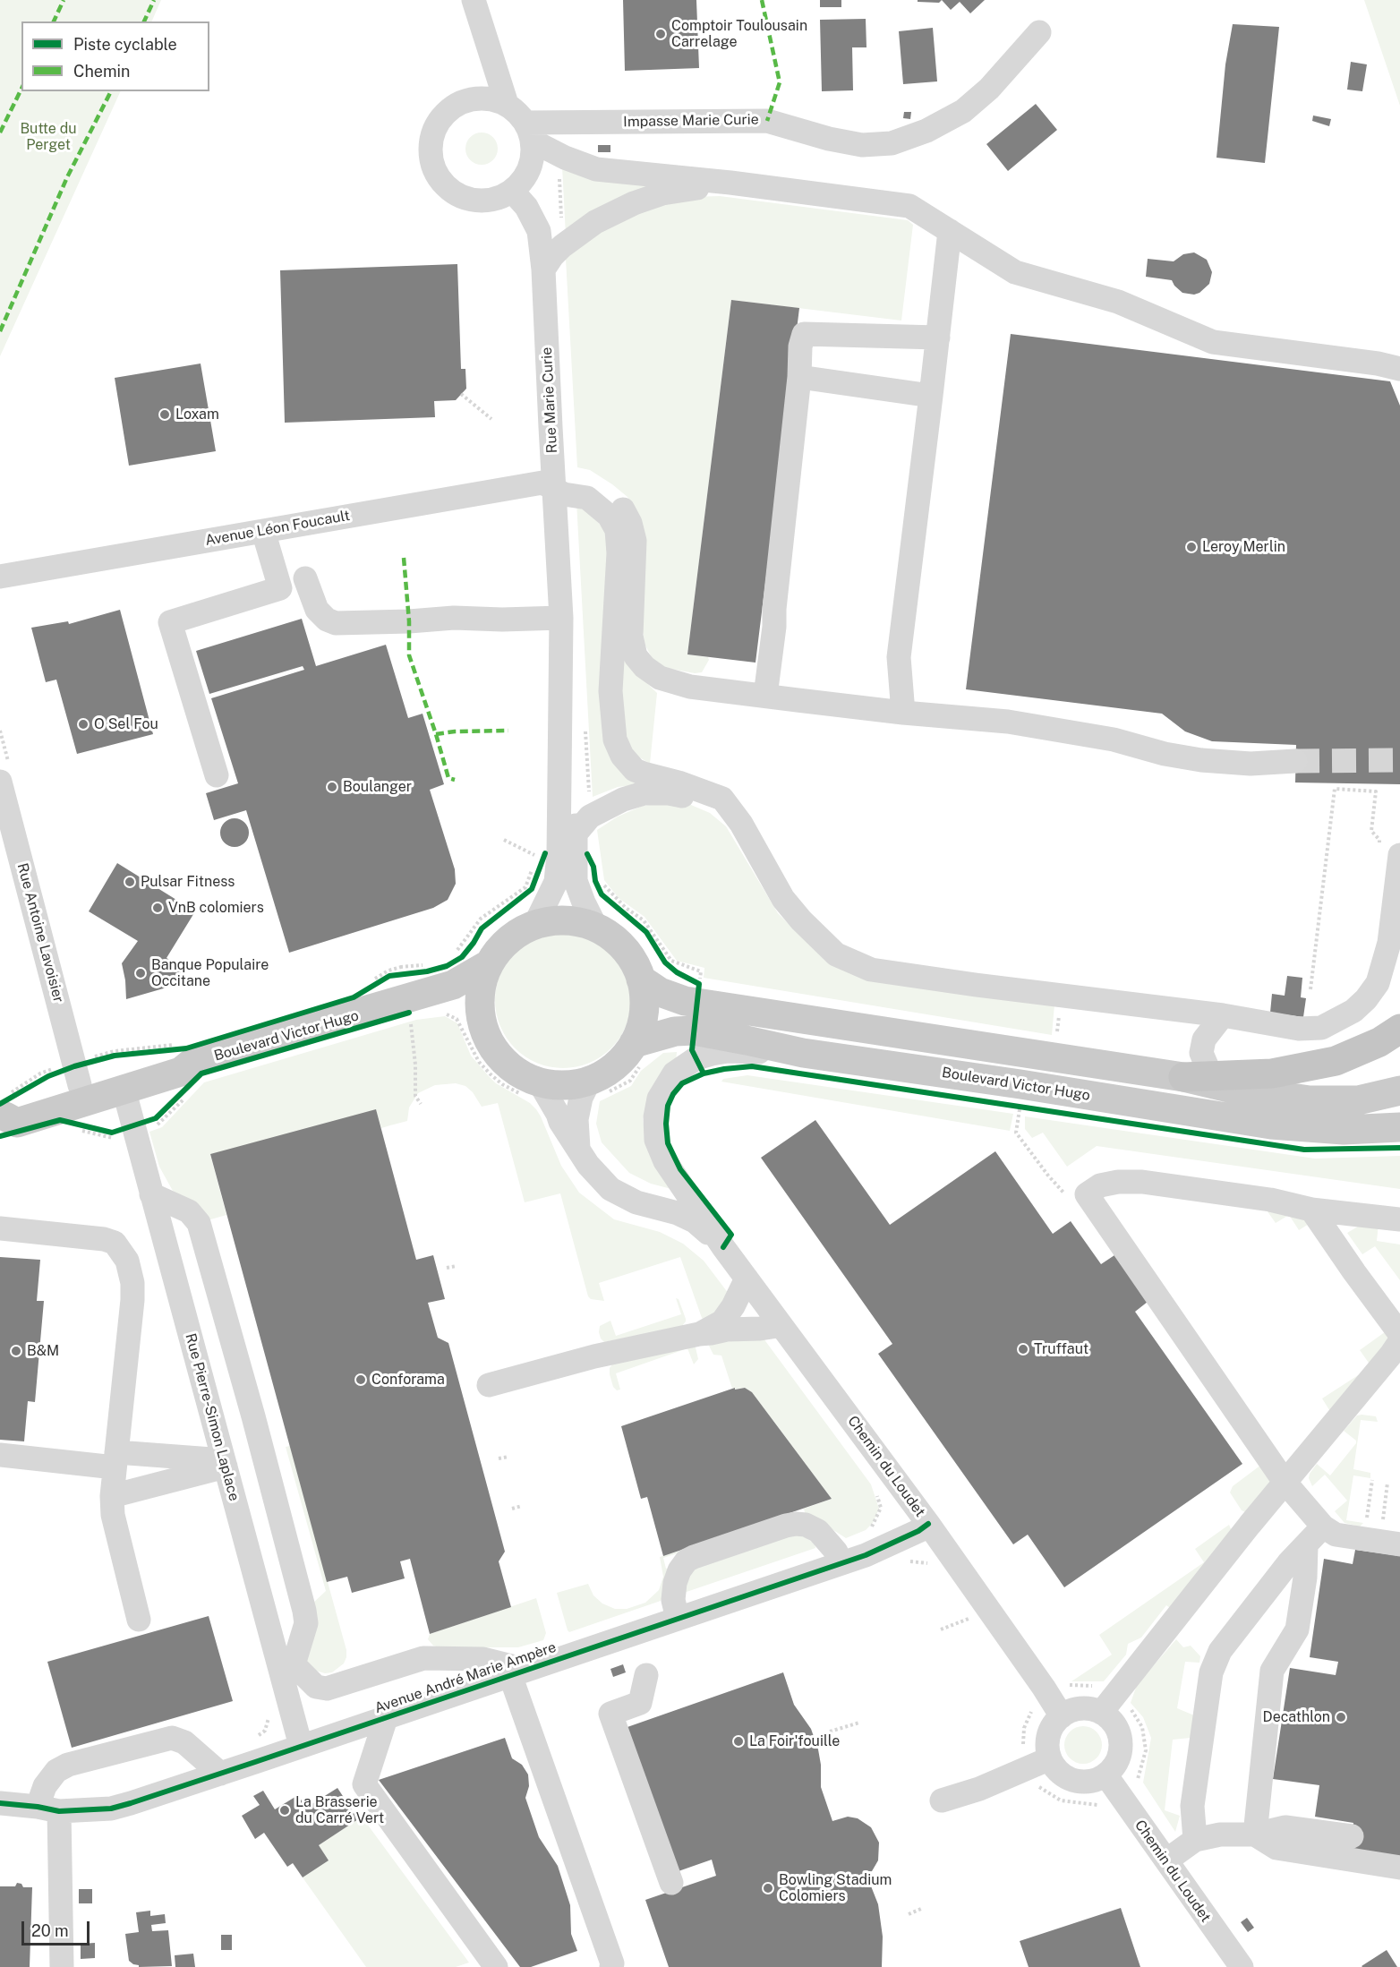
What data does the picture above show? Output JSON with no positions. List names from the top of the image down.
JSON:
{
  "streets": {
    "main road": ["Boulevard Victor Hugo"],
    "street": [
      "Impasse Marie Curie",
      "Rue Marie Curie",
      "Avenue Léon Foucault",
      "Rue Antoine Lavoisier",
      "Rue Pierre-Simon Laplace",
      "Chemin du Loudet",
      "Avenue André Marie Ampère"
    ]
  },
  "crossings": [
    ["Impasse Marie Curie", "Rue Marie Curie"],
    ["Rue Marie Curie", "Avenue Léon Foucault"],
    ["Rue Marie Curie", "Boulevard Victor Hugo"],
    ["Rue Marie Curie", "Chemin du Loudet"],
    ["Rue Antoine Lavoisier", "Boulevard Victor Hugo"],
    ["Boulevard Victor Hugo", "Rue Pierre-Simon Laplace"],
    ["Boulevard Victor Hugo", "Chemin du Loudet"],
    ["Rue Pierre-Simon Laplace", "Avenue André Marie Ampère"],
    ["Chemin du Loudet", "Avenue André Marie Ampère"]
  ],
  "parks": ["Butte du Perget"],
  "places": [
    "Comptoir Toulousain Carrelage",
    "Loxam",
    "Leroy Merlin",
    "O Sel Fou",
    "Boulanger",
    "Pulsar Fitness",
    "VnB colomiers",
    "Banque Populaire Occitane",
    "Truffaut",
    "B&M",
    "Conforama",
    "Decathlon",
    "La Foir'fouille",
    "La Brasserie du Carré Vert",
    "Bowling Stadium Colomiers"
  ],
  "legend": ["Piste cyclable", "Chemin"],
  "scale_bar": "20 m"
}
